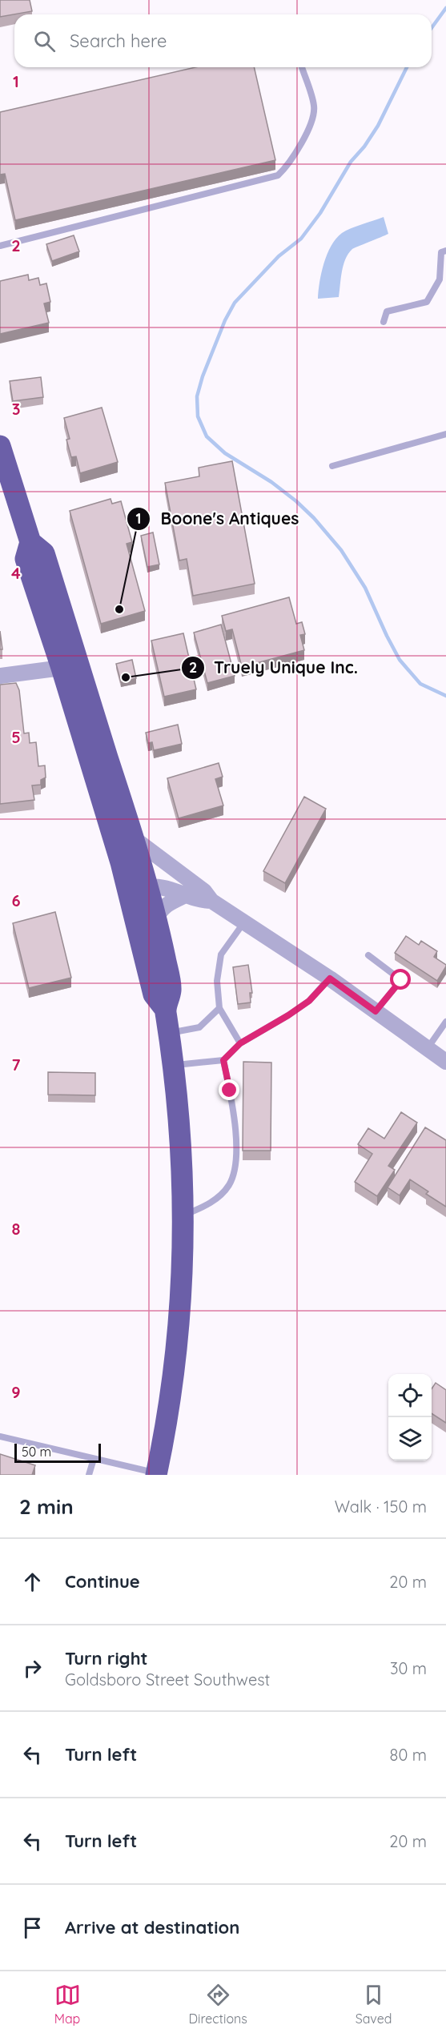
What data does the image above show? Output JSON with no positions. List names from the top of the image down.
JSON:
{
  "places": ["Boone's Antiques", "Truely Unique Inc."],
  "scale_bar": "50 m",
  "page": {
    "search": "Search here",
    "scale": "50 m",
    "heading": ["2 min", "Walk · 150 m"],
    "list": [
      ["Continue", "20 m"],
      ["Turn right", "Goldsboro Street Southwest", "30 m"],
      ["Turn left", "80 m"],
      ["Turn left", "20 m"],
      "Arrive at destination"
    ],
    "nav": ["Map", "Directions", "Saved"]
  },
  "grid": {
    "rows": [
      "1",
      "2",
      "3",
      "4",
      "5",
      "6",
      "7",
      "8",
      "9"
    ]
  }
}
